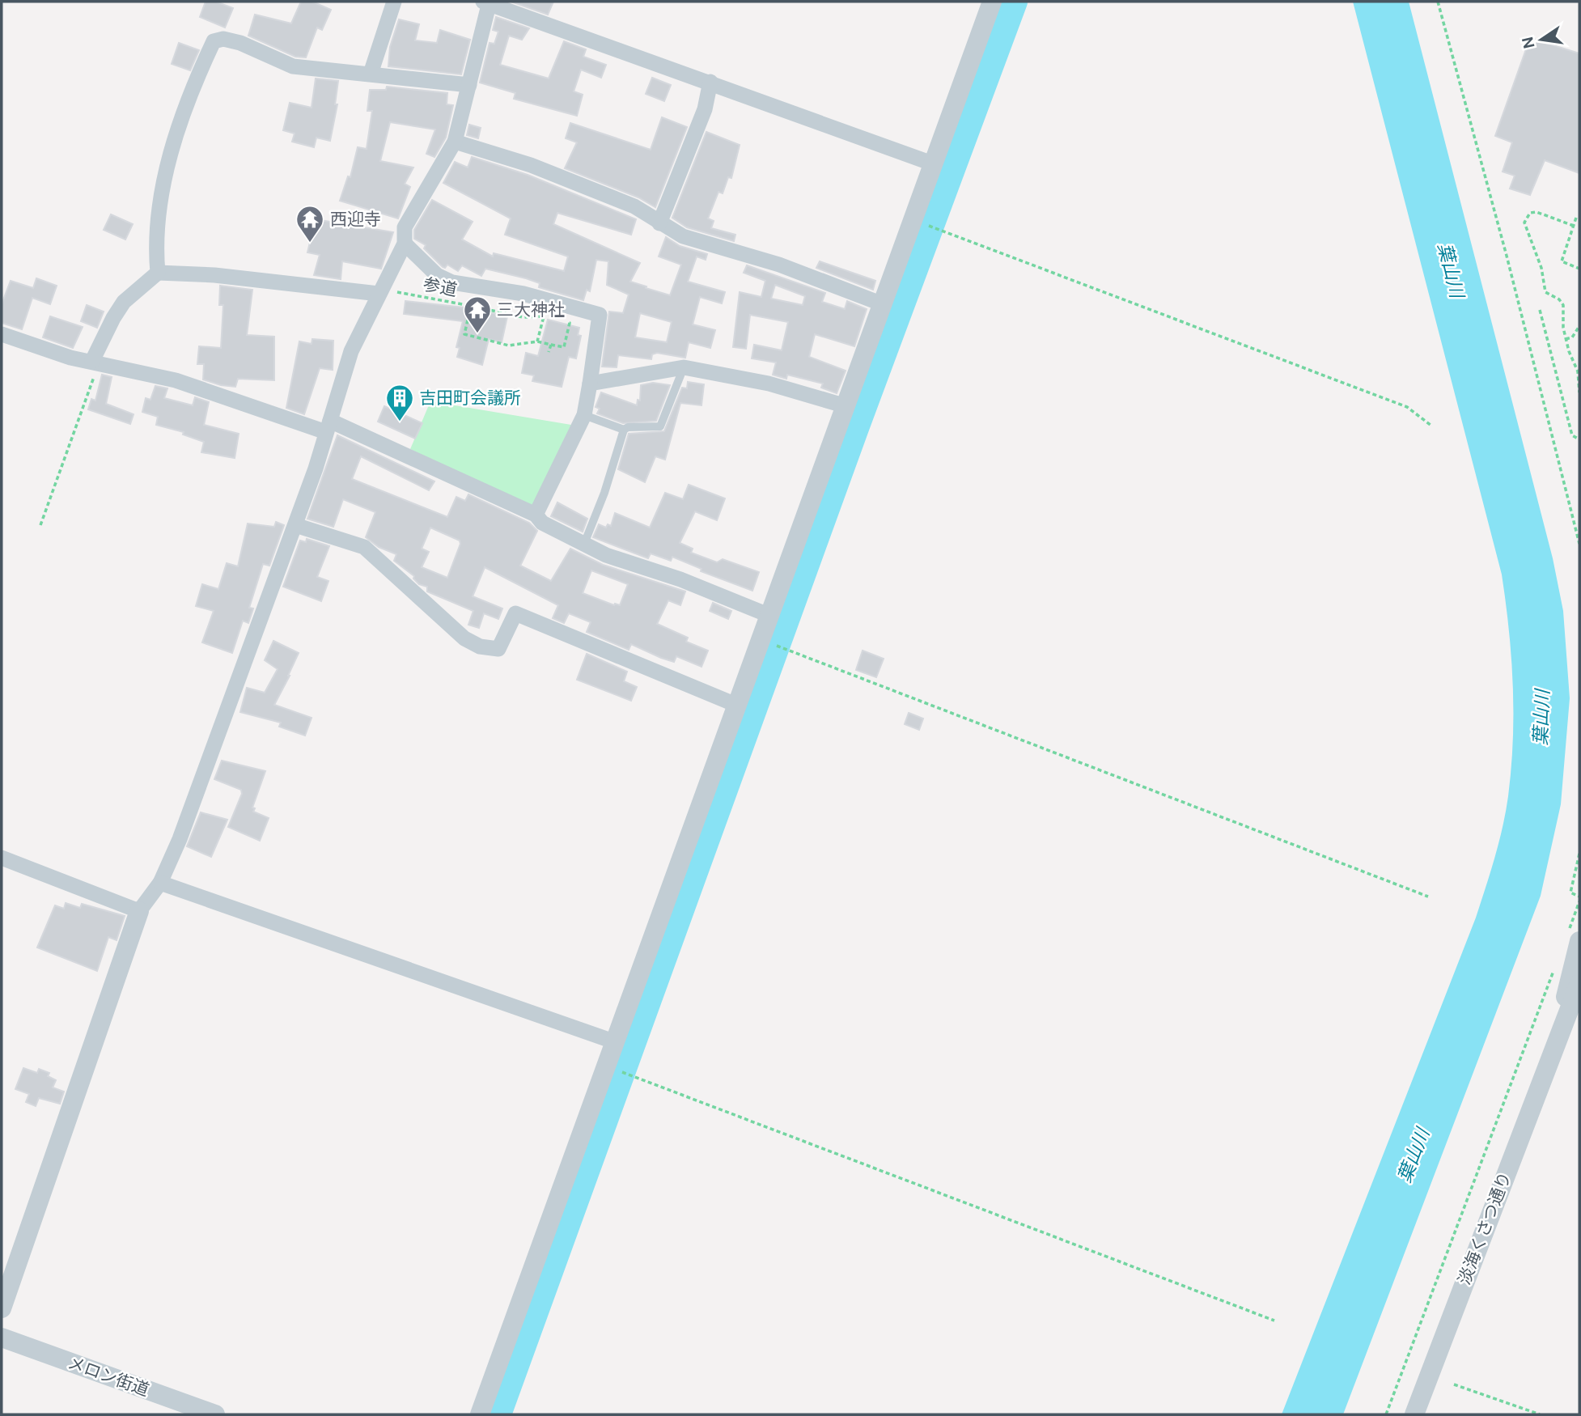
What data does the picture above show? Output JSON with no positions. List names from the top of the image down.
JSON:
{
  "streets": {
    "street": ["淡海くさつ通り", "メロン街道"],
    "path": ["参道"]
  },
  "water": ["葉山川"],
  "places": {
    "temple": ["西迎寺", "三大神社"],
    "building": ["吉田町会議所"]
  },
  "north": "left"
}
